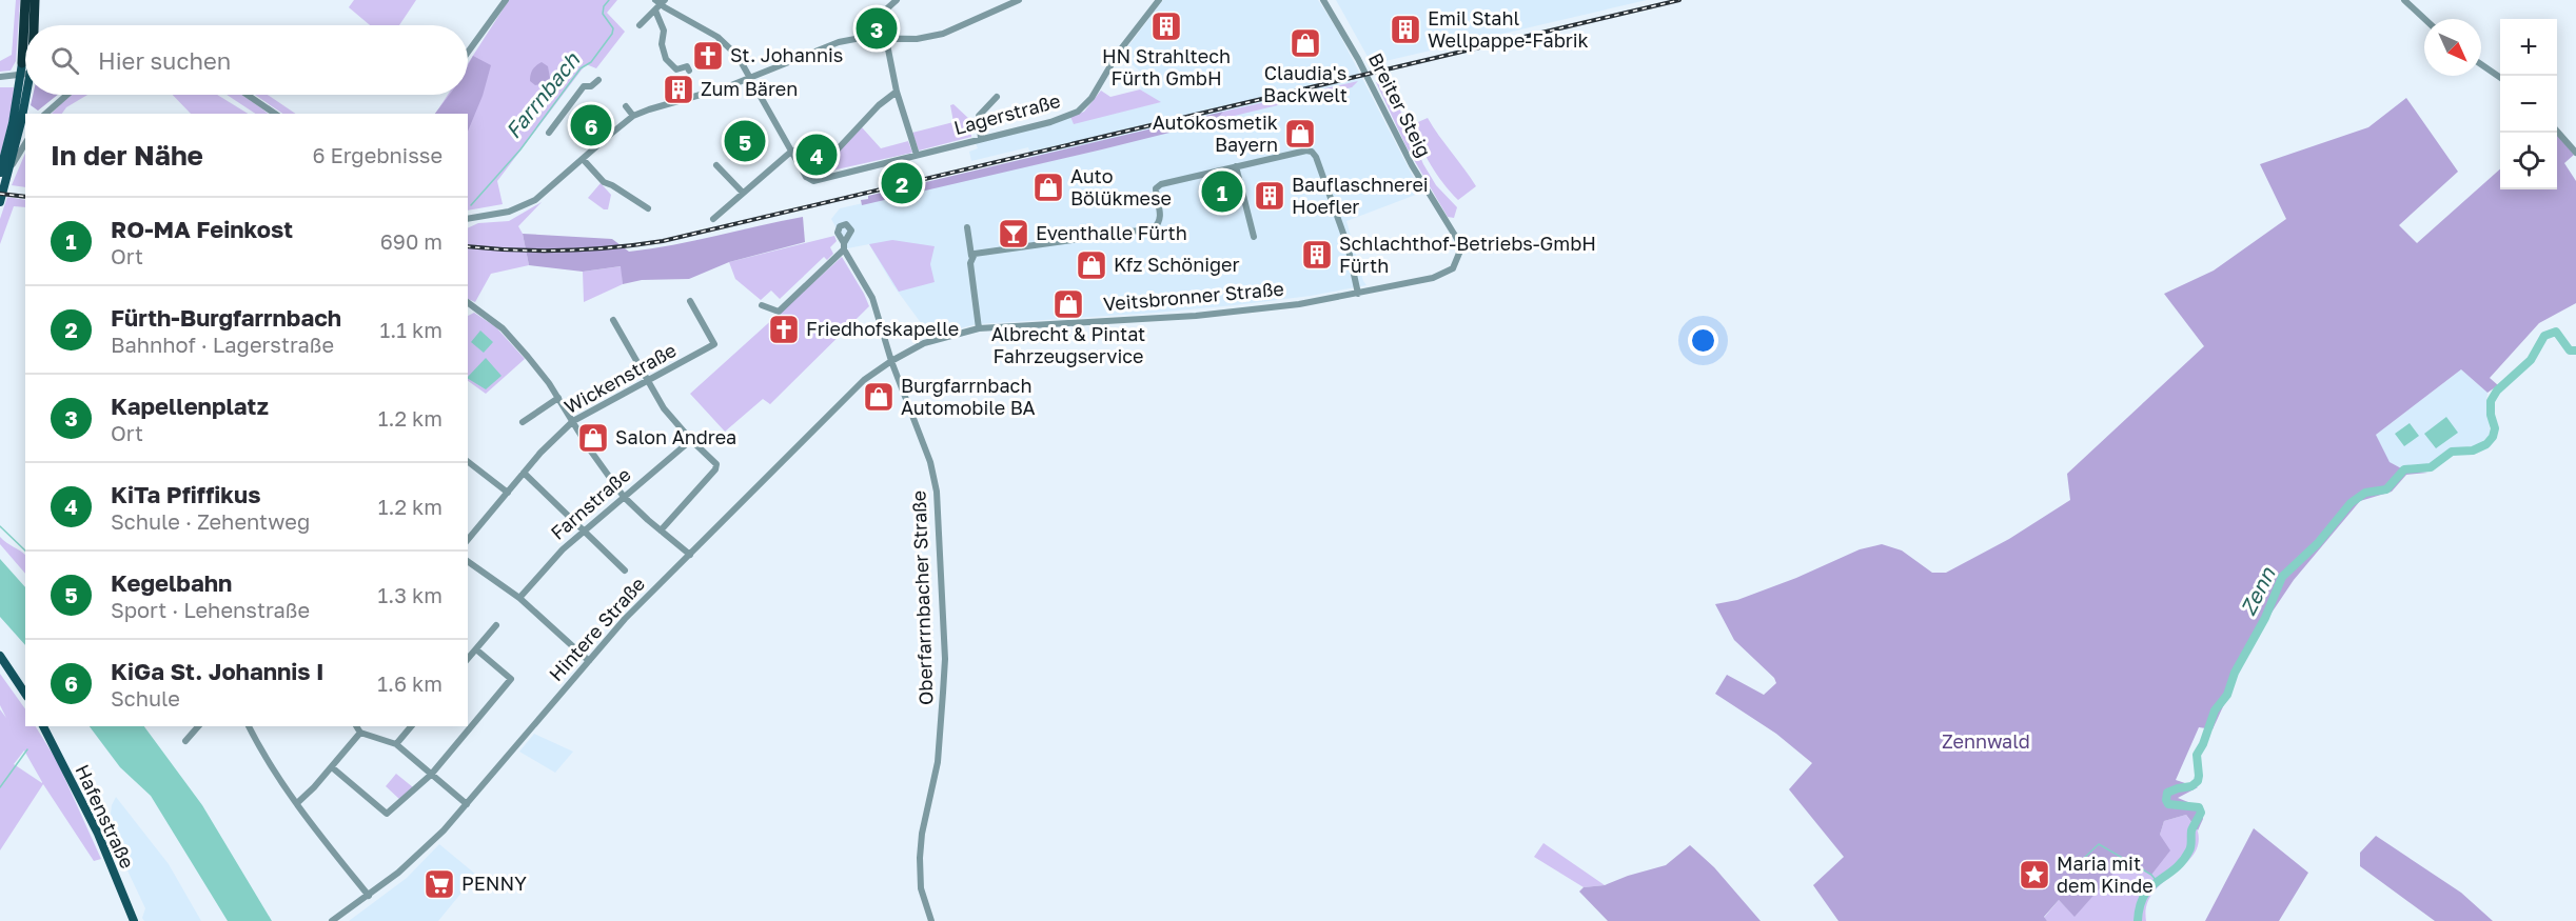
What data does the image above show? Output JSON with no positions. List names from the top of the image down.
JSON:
{
  "streets": {
    "main road": ["Hafenstraße"],
    "street": [
      "Breiter Steig",
      "Lagerstraße",
      "Veitsbronner Straße",
      "Wickenstraße",
      "Farnstraße",
      "Oberfarrnbacher Straße",
      "Hintere Straße"
    ]
  },
  "crossings": [
    ["Breiter Steig", "Veitsbronner Straße"],
    ["Veitsbronner Straße", "Oberfarrnbacher Straße"],
    ["Veitsbronner Straße", "Hintere Straße"],
    ["Oberfarrnbacher Straße", "Hintere Straße"]
  ],
  "water": ["Farrnbach", "Zenn"],
  "parks": ["Zennwald"],
  "places": {
    "building": [
      "HN Strahltech Fürth GmbH",
      "Emil Stahl Wellpappe-Fabrik",
      "Zum Bären",
      "Bauflaschnerei Hoefler",
      "Schlachthof-Betriebs-GmbH Fürth"
    ],
    "shop": [
      "Claudia's Backwelt",
      "Autokosmetik Bayern",
      "Auto Bölükmese",
      "Kfz Schöniger",
      "Albrecht & Pintat Fahrzeugservice",
      "Burgfarrnbach Automobile BA",
      "Salon Andrea"
    ],
    "church": ["St. Johannis", "Friedhofskapelle"],
    "bar": ["Eventhalle Fürth"],
    "place": ["Maria mit dem Kinde"],
    "supermarket": ["PENNY"]
  },
  "north": "bottom right",
  "page": {
    "pins": [
      "3",
      "6",
      "5",
      "4",
      "2",
      "1"
    ],
    "map_buttons": ["+", "−"],
    "search": "Hier suchen",
    "heading": ["In der Nähe", "6 Ergebnisse"],
    "list": [
      {
        "mark": "1",
        "name": "RO-MA Feinkost",
        "note": "Ort",
        "value": "690 m"
      },
      {
        "mark": "2",
        "name": "Fürth-Burgfarrnbach",
        "note": "Bahnhof · Lagerstraße",
        "value": "1.1 km"
      },
      {
        "mark": "3",
        "name": "Kapellenplatz",
        "note": "Ort",
        "value": "1.2 km"
      },
      {
        "mark": "4",
        "name": "KiTa Pfiffikus",
        "note": "Schule · Zehentweg",
        "value": "1.2 km"
      },
      {
        "mark": "5",
        "name": "Kegelbahn",
        "note": "Sport · Lehenstraße",
        "value": "1.3 km"
      },
      {
        "mark": "6",
        "name": "KiGa St. Johannis I",
        "note": "Schule",
        "value": "1.6 km"
      }
    ]
  }
}
